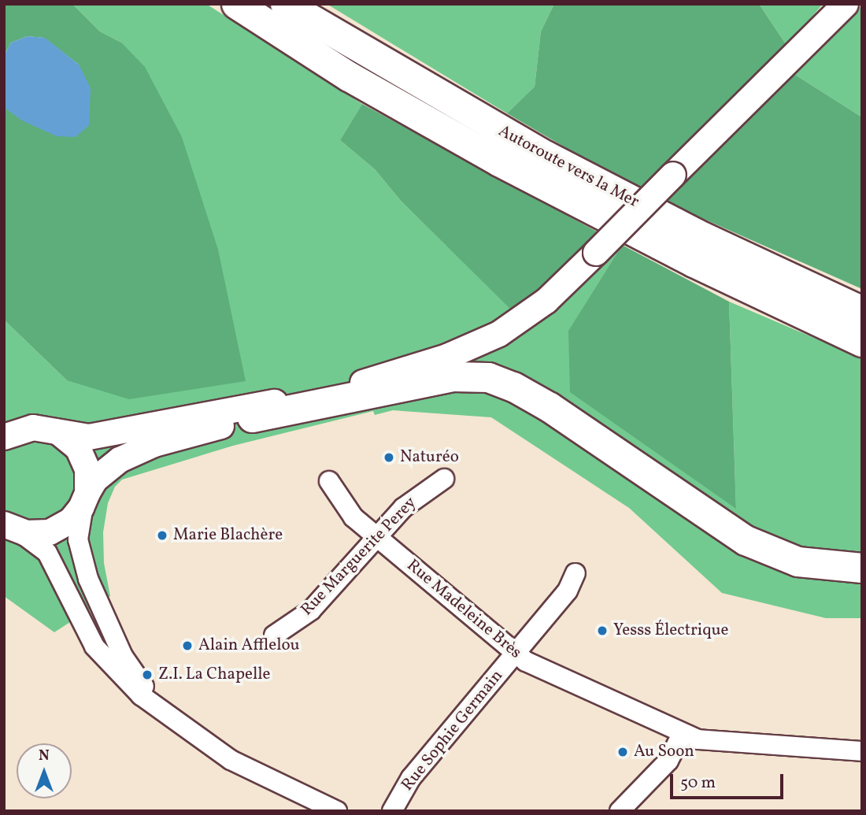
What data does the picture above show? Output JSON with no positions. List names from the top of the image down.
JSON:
{
  "streets": {
    "highway": ["Autoroute vers la Mer"],
    "street": ["Rue Marguerite Perey", "Rue Madeleine Brès", "Rue Sophie Germain"]
  },
  "crossings": [
    ["Rue Marguerite Perey", "Rue Madeleine Brès"],
    ["Rue Madeleine Brès", "Rue Sophie Germain"]
  ],
  "places": [
    "Naturéo",
    "Marie Blachère",
    "Yesss Électrique",
    "Alain Afflelou",
    "Z.I. La Chapelle",
    "Au Soon"
  ],
  "scale_bar": "50 m",
  "north": "top"
}
